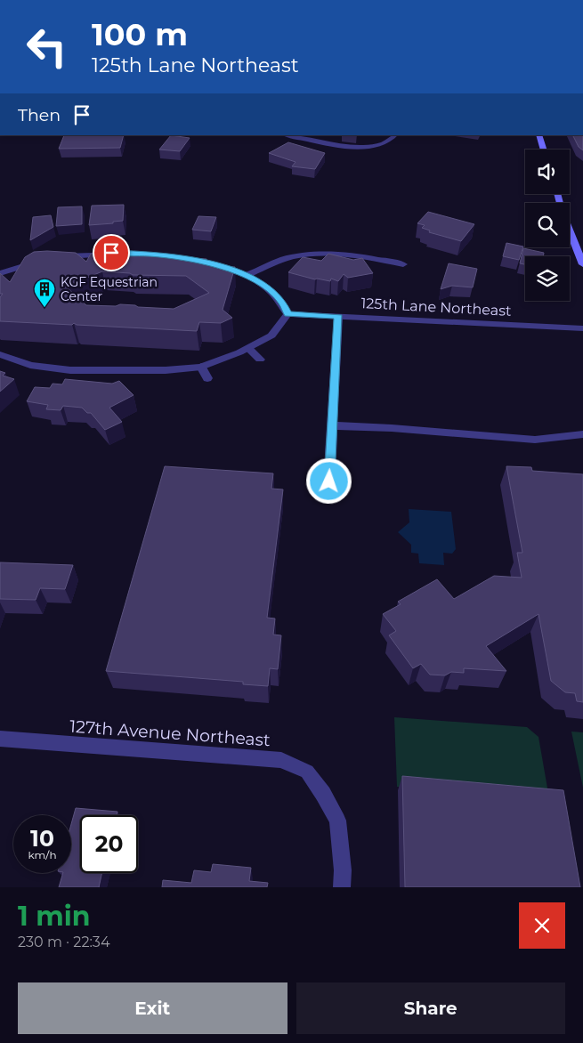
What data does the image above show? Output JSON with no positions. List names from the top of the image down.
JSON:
{
  "streets": {
    "street": ["125th Lane Northeast", "127th Avenue Northeast"]
  },
  "places": {
    "building": ["KGF Equestrian Center"]
  },
  "page": {
    "turn": ["100 m", "125th Lane Northeast"],
    "then": "Then",
    "speed": "10 km/h",
    "limit": "20",
    "heading": ["1 min", "230 m · 22:34"],
    "buttons": ["Exit", "Share"]
  }
}
